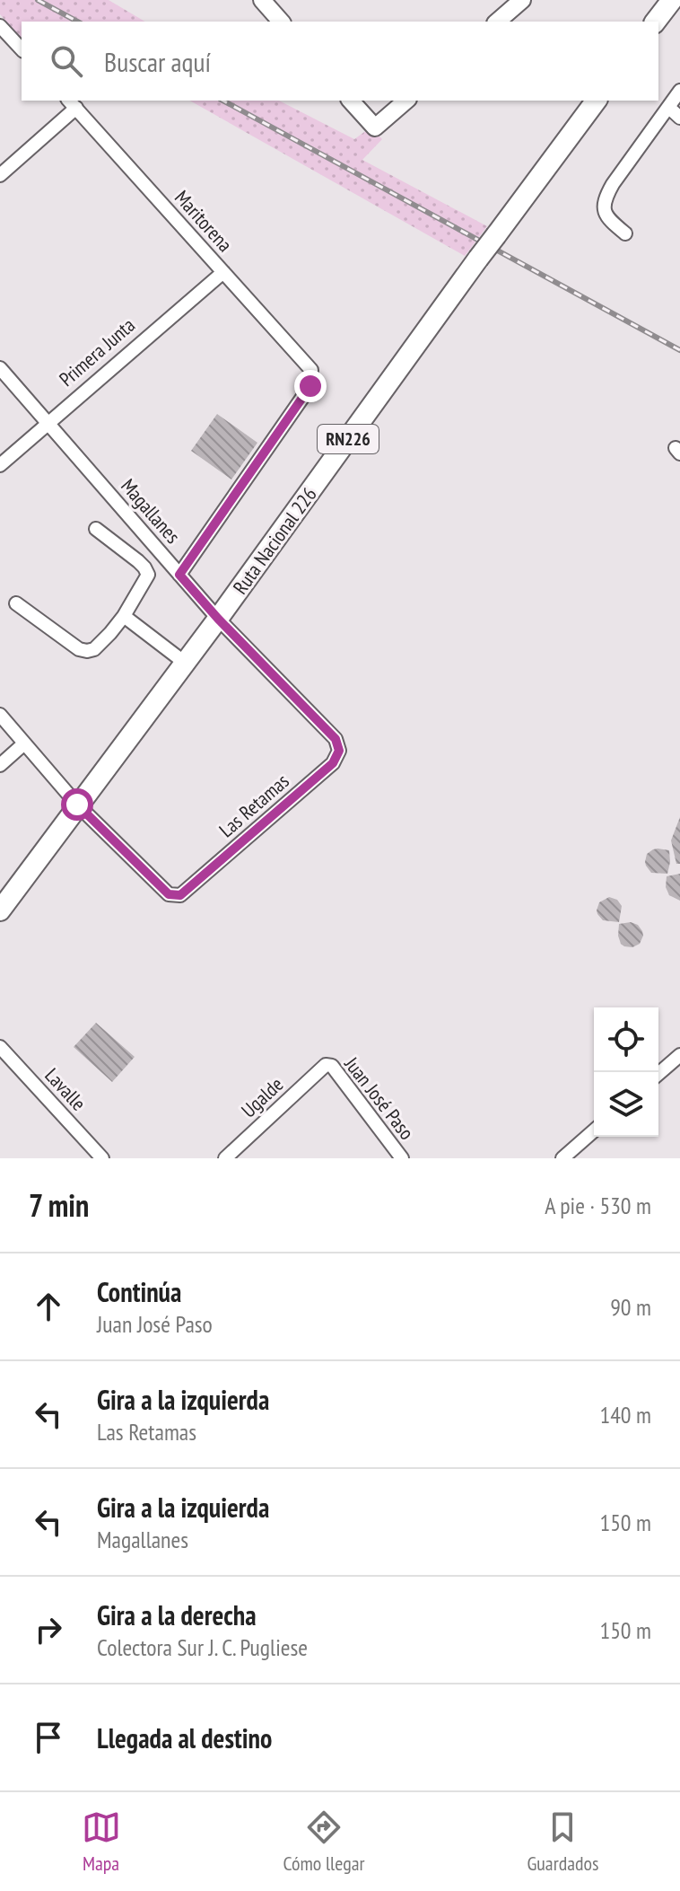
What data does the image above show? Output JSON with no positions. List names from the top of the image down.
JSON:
{
  "streets": {
    "highway": ["RN226", "Ruta Nacional 226"],
    "street": [
      "Maritorena",
      "Primera Junta",
      "Magallanes",
      "Las Retamas",
      "Lavalle",
      "Ugalde",
      "Juan José Paso"
    ]
  },
  "crossings": [
    ["Maritorena", "Primera Junta"],
    ["Maritorena", "Magallanes"],
    ["Primera Junta", "Magallanes"],
    ["Magallanes", "Ruta Nacional 226"],
    ["Magallanes", "Las Retamas"],
    ["Ruta Nacional 226", "Las Retamas"],
    ["Ugalde", "Juan José Paso"]
  ],
  "page": {
    "search": "Buscar aquí",
    "heading": ["7 min", "A pie · 530 m"],
    "list": [
      ["Continúa", "Juan José Paso", "90 m"],
      ["Gira a la izquierda", "Las Retamas", "140 m"],
      ["Gira a la izquierda", "Magallanes", "150 m"],
      ["Gira a la derecha", "Colectora Sur J. C. Pugliese", "150 m"],
      "Llegada al destino"
    ],
    "nav": ["Mapa", "Cómo llegar", "Guardados"]
  }
}
